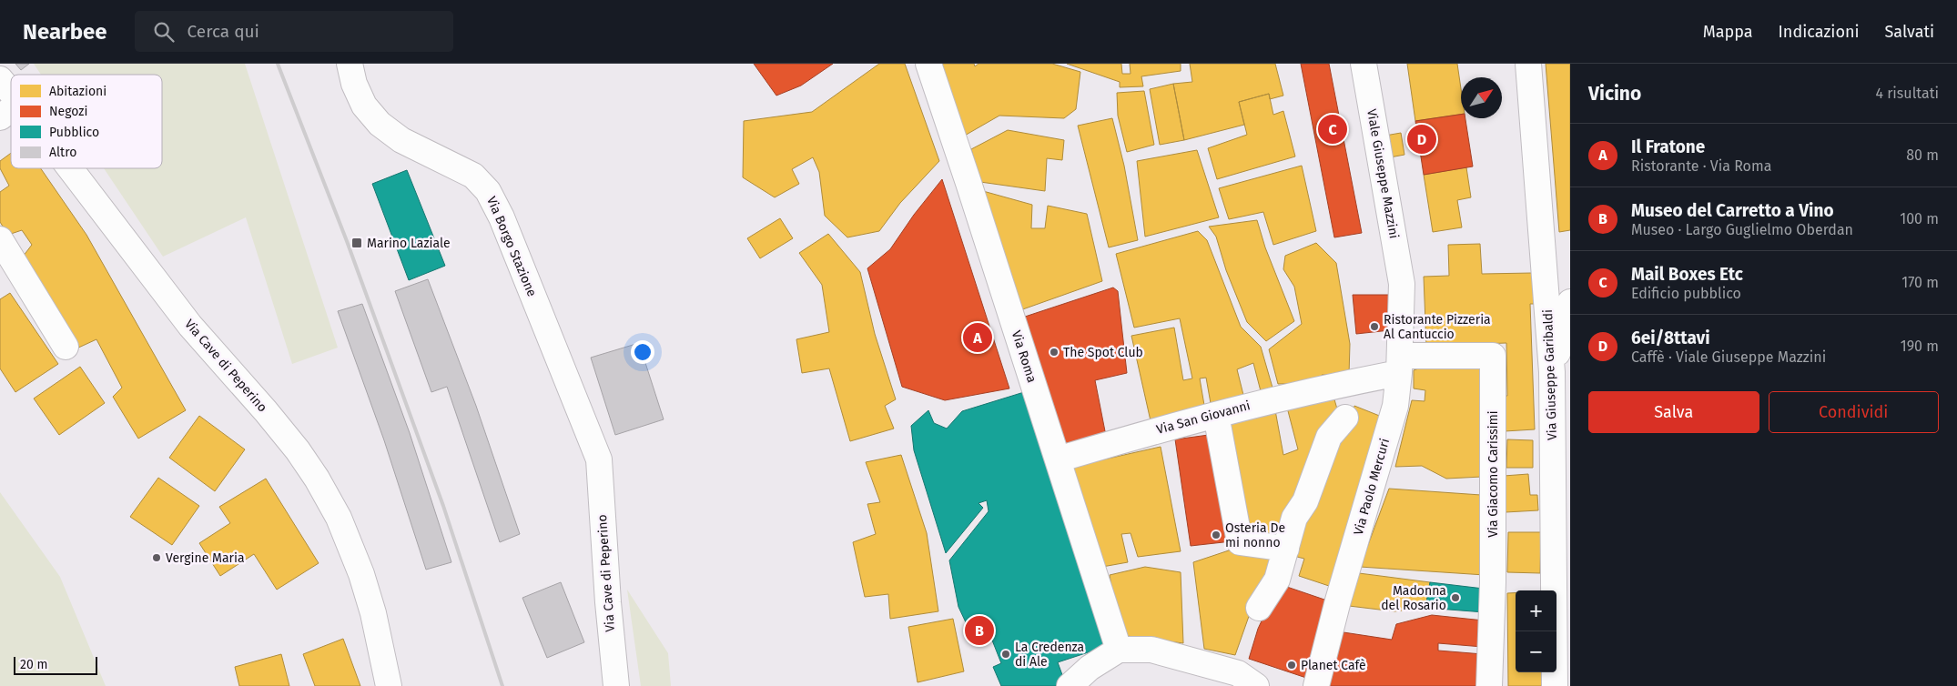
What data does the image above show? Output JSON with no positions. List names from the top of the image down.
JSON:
{
  "streets": {
    "street": [
      "Viale Giuseppe Mazzini",
      "Via Borgo Stazione",
      "Via Roma",
      "Via Cave di Peperino",
      "Via Giuseppe Garibaldi",
      "Via San Giovanni",
      "Via Giacomo Carissimi",
      "Via Paolo Mercuri"
    ]
  },
  "crossings": [
    ["Viale Giuseppe Mazzini", "Via Paolo Mercuri"],
    ["Via Borgo Stazione", "Via Cave di Peperino"],
    ["Via Roma", "Via San Giovanni"],
    ["Via San Giovanni", "Via Giacomo Carissimi"],
    ["Via San Giovanni", "Via Paolo Mercuri"],
    ["Via Giacomo Carissimi", "Via Paolo Mercuri"]
  ],
  "places": {
    "transit": ["Marino Laziale"],
    "other": [
      "Ristorante Pizzeria Al Cantuccio",
      "The Spot Club",
      "Osteria De mi nonno",
      "Vergine Maria",
      "Madonna del Rosario",
      "La Credenza di Ale",
      "Planet Cafè"
    ]
  },
  "legend": [
    "Abitazioni",
    "Negozi",
    "Pubblico",
    "Altro"
  ],
  "scale_bar": "20 m",
  "north": "top right",
  "page": {
    "header": "Nearbee",
    "search": "Cerca qui",
    "nav": ["Mappa", "Indicazioni", "Salvati"],
    "heading": ["Vicino", "4 risultati"],
    "pins": [
      "C",
      "D",
      "A",
      "B"
    ],
    "list": [
      {
        "mark": "A",
        "name": "Il Fratone",
        "note": "Ristorante · Via Roma",
        "value": "80 m"
      },
      {
        "mark": "B",
        "name": "Museo del Carretto a Vino",
        "note": "Museo · Largo Guglielmo Oberdan",
        "value": "100 m"
      },
      {
        "mark": "C",
        "name": "Mail Boxes Etc",
        "note": "Edificio pubblico",
        "value": "170 m"
      },
      {
        "mark": "D",
        "name": "6ei/8ttavi",
        "note": "Caffè · Viale Giuseppe Mazzini",
        "value": "190 m"
      }
    ],
    "buttons": ["Salva", "Condividi"],
    "map_buttons": ["+", "−"],
    "scale": "20 m"
  }
}
